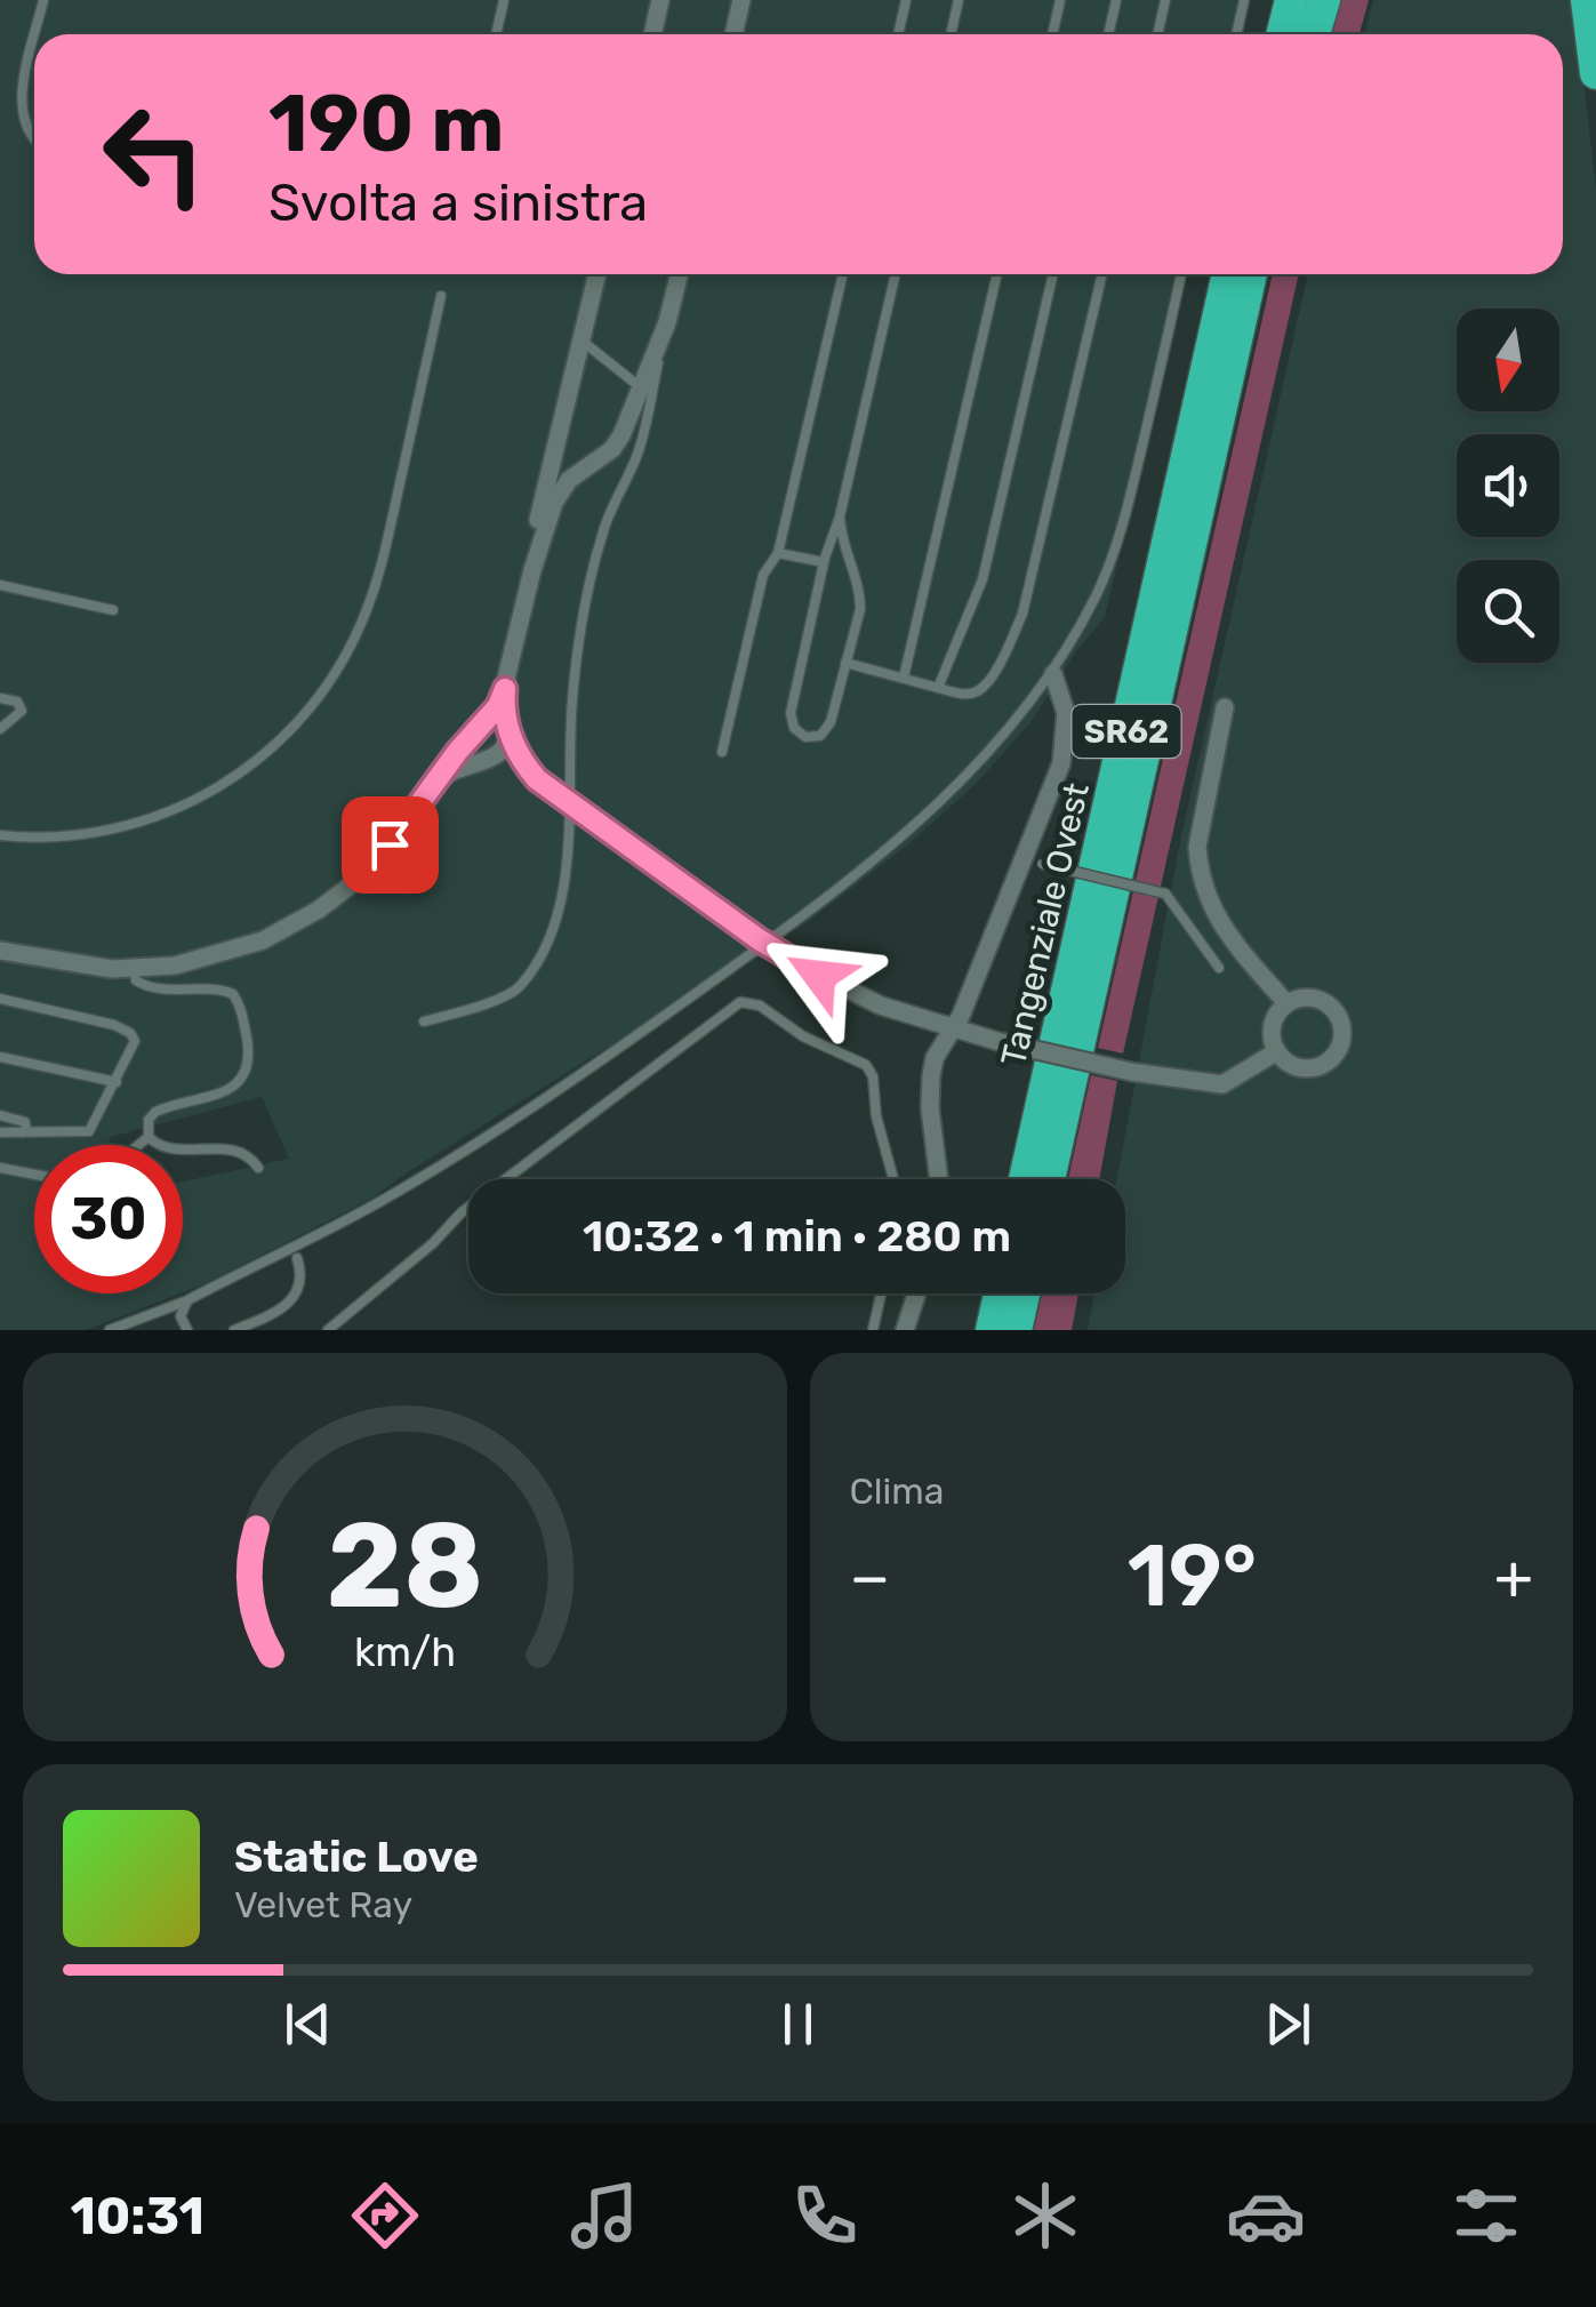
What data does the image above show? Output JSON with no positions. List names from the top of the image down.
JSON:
{
  "streets": {
    "highway": ["SR62", "Tangenziale Ovest"]
  },
  "north": "bottom",
  "page": {
    "turn": ["190 m", "Svolta a sinistra"],
    "limit": "30",
    "trip": "10:32 · 1 min · 280 m",
    "tile": "Clima",
    "heat": ["−", "19°", "+"],
    "song": ["Static Love", "Velvet Ray"],
    "tabs": "10:31",
    "gauge": ["28", "km/h"]
  }
}
